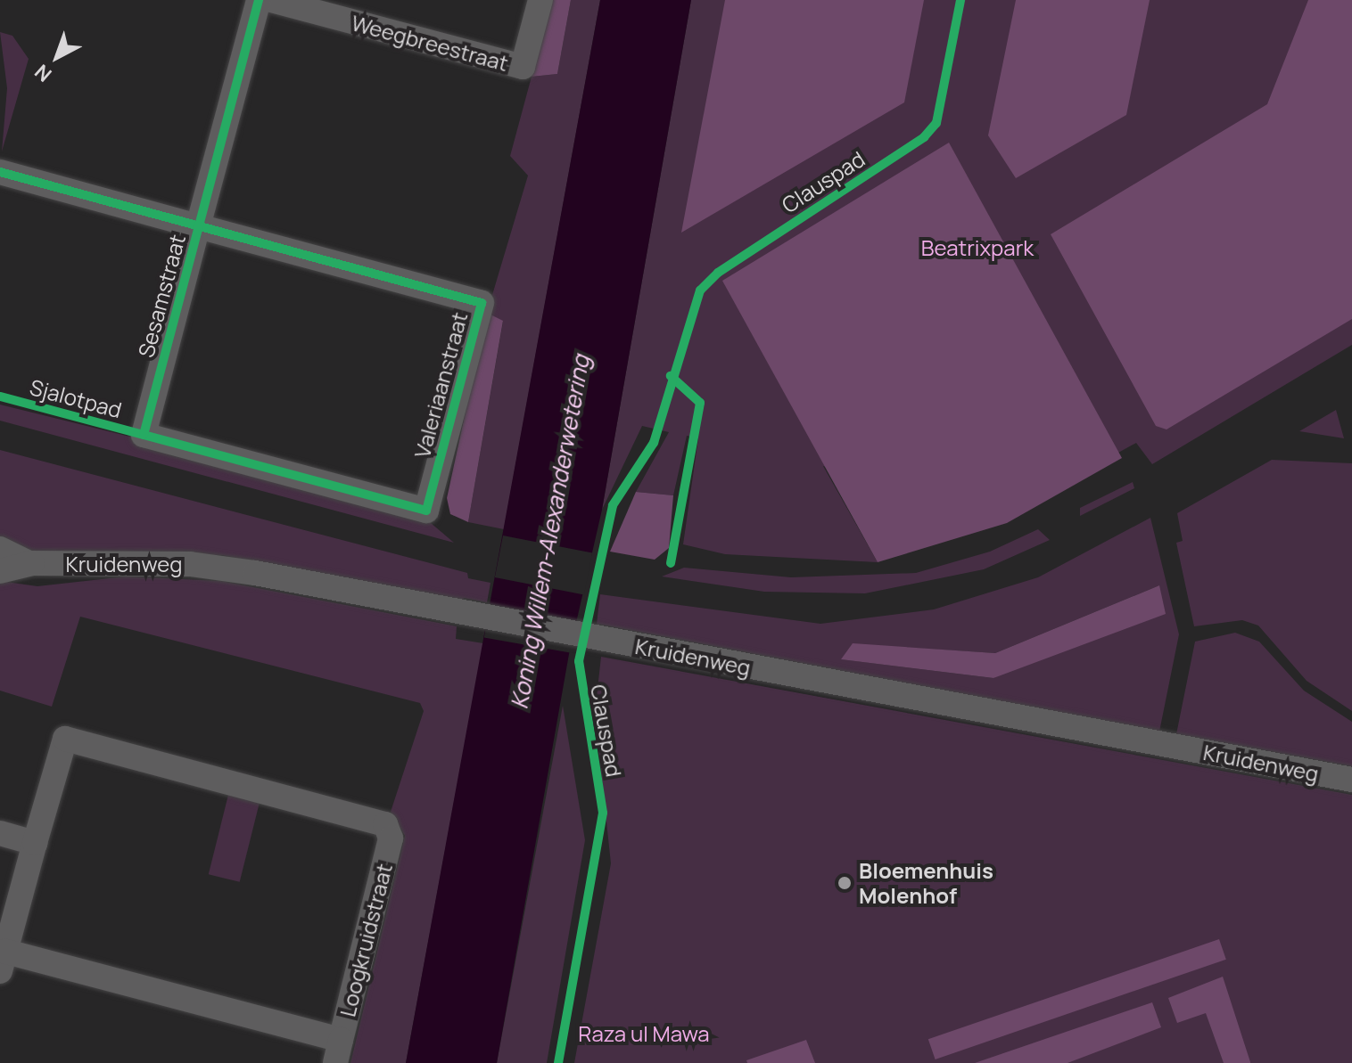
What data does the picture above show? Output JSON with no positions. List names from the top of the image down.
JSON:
{
  "streets": {
    "street": [
      "Weegbreestraat",
      "Sesamstraat",
      "Valeriaanstraat",
      "Kruidenweg",
      "Loogkruidstraat"
    ],
    "cycle path": ["Clauspad", "Sjalotpad"]
  },
  "crossings": [
    ["Sesamstraat", "Valeriaanstraat"]
  ],
  "water": ["Koning Willem-Alexanderwetering"],
  "parks": ["Beatrixpark", "Raza ul Mawa"],
  "places": ["Bloemenhuis Molenhof"],
  "north": "bottom left"
}
